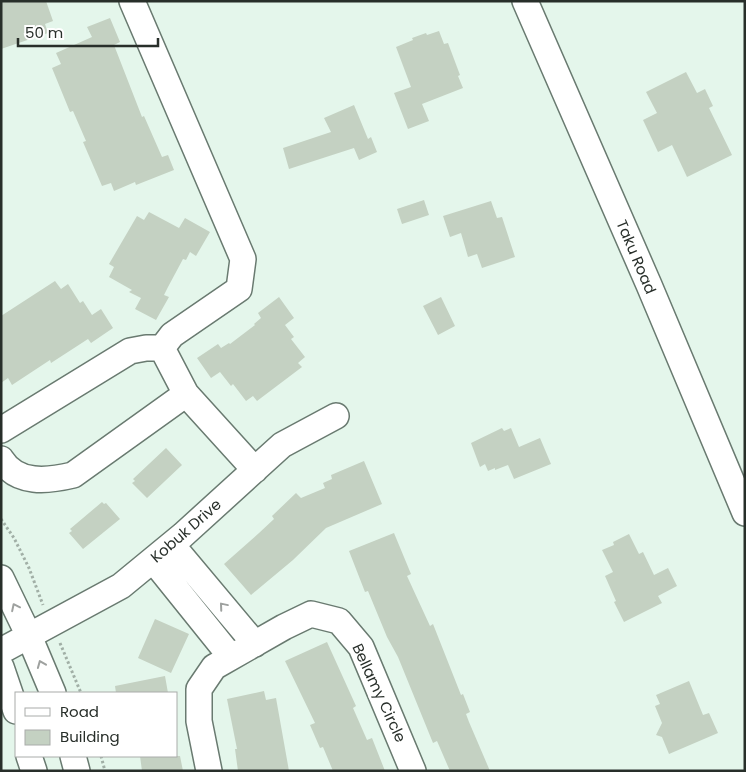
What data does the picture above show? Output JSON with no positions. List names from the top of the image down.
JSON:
{
  "streets": {
    "street": ["Taku Road", "Kobuk Drive", "Bellamy Circle"]
  },
  "legend": ["Road", "Building"],
  "scale_bar": "50 m"
}
